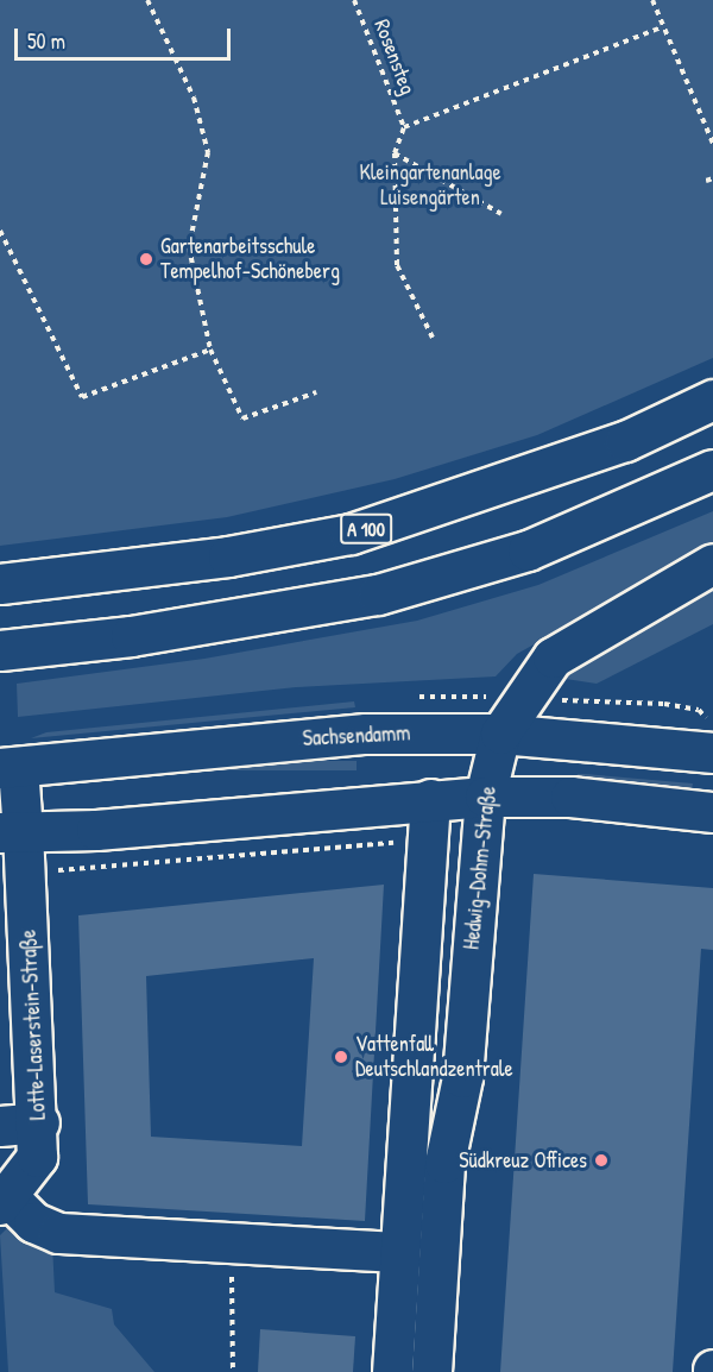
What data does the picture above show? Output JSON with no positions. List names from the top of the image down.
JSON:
{
  "streets": {
    "main road": [
      "A 100",
      "Sachsendamm",
      "Hedwig-Dohm-Straße",
      "Lotte-Laserstein-Straße"
    ],
    "path": ["Rosensteg"]
  },
  "crossings": [
    ["Sachsendamm", "Hedwig-Dohm-Straße"],
    ["Sachsendamm", "Lotte-Laserstein-Straße"]
  ],
  "parks": ["Kleingartenanlage Luisengärten"],
  "places": ["Gartenarbeitsschule Tempelhof-Schöneberg", "Vattenfall Deutschlandzentrale", "Südkreuz Offices"],
  "scale_bar": "50 m"
}
